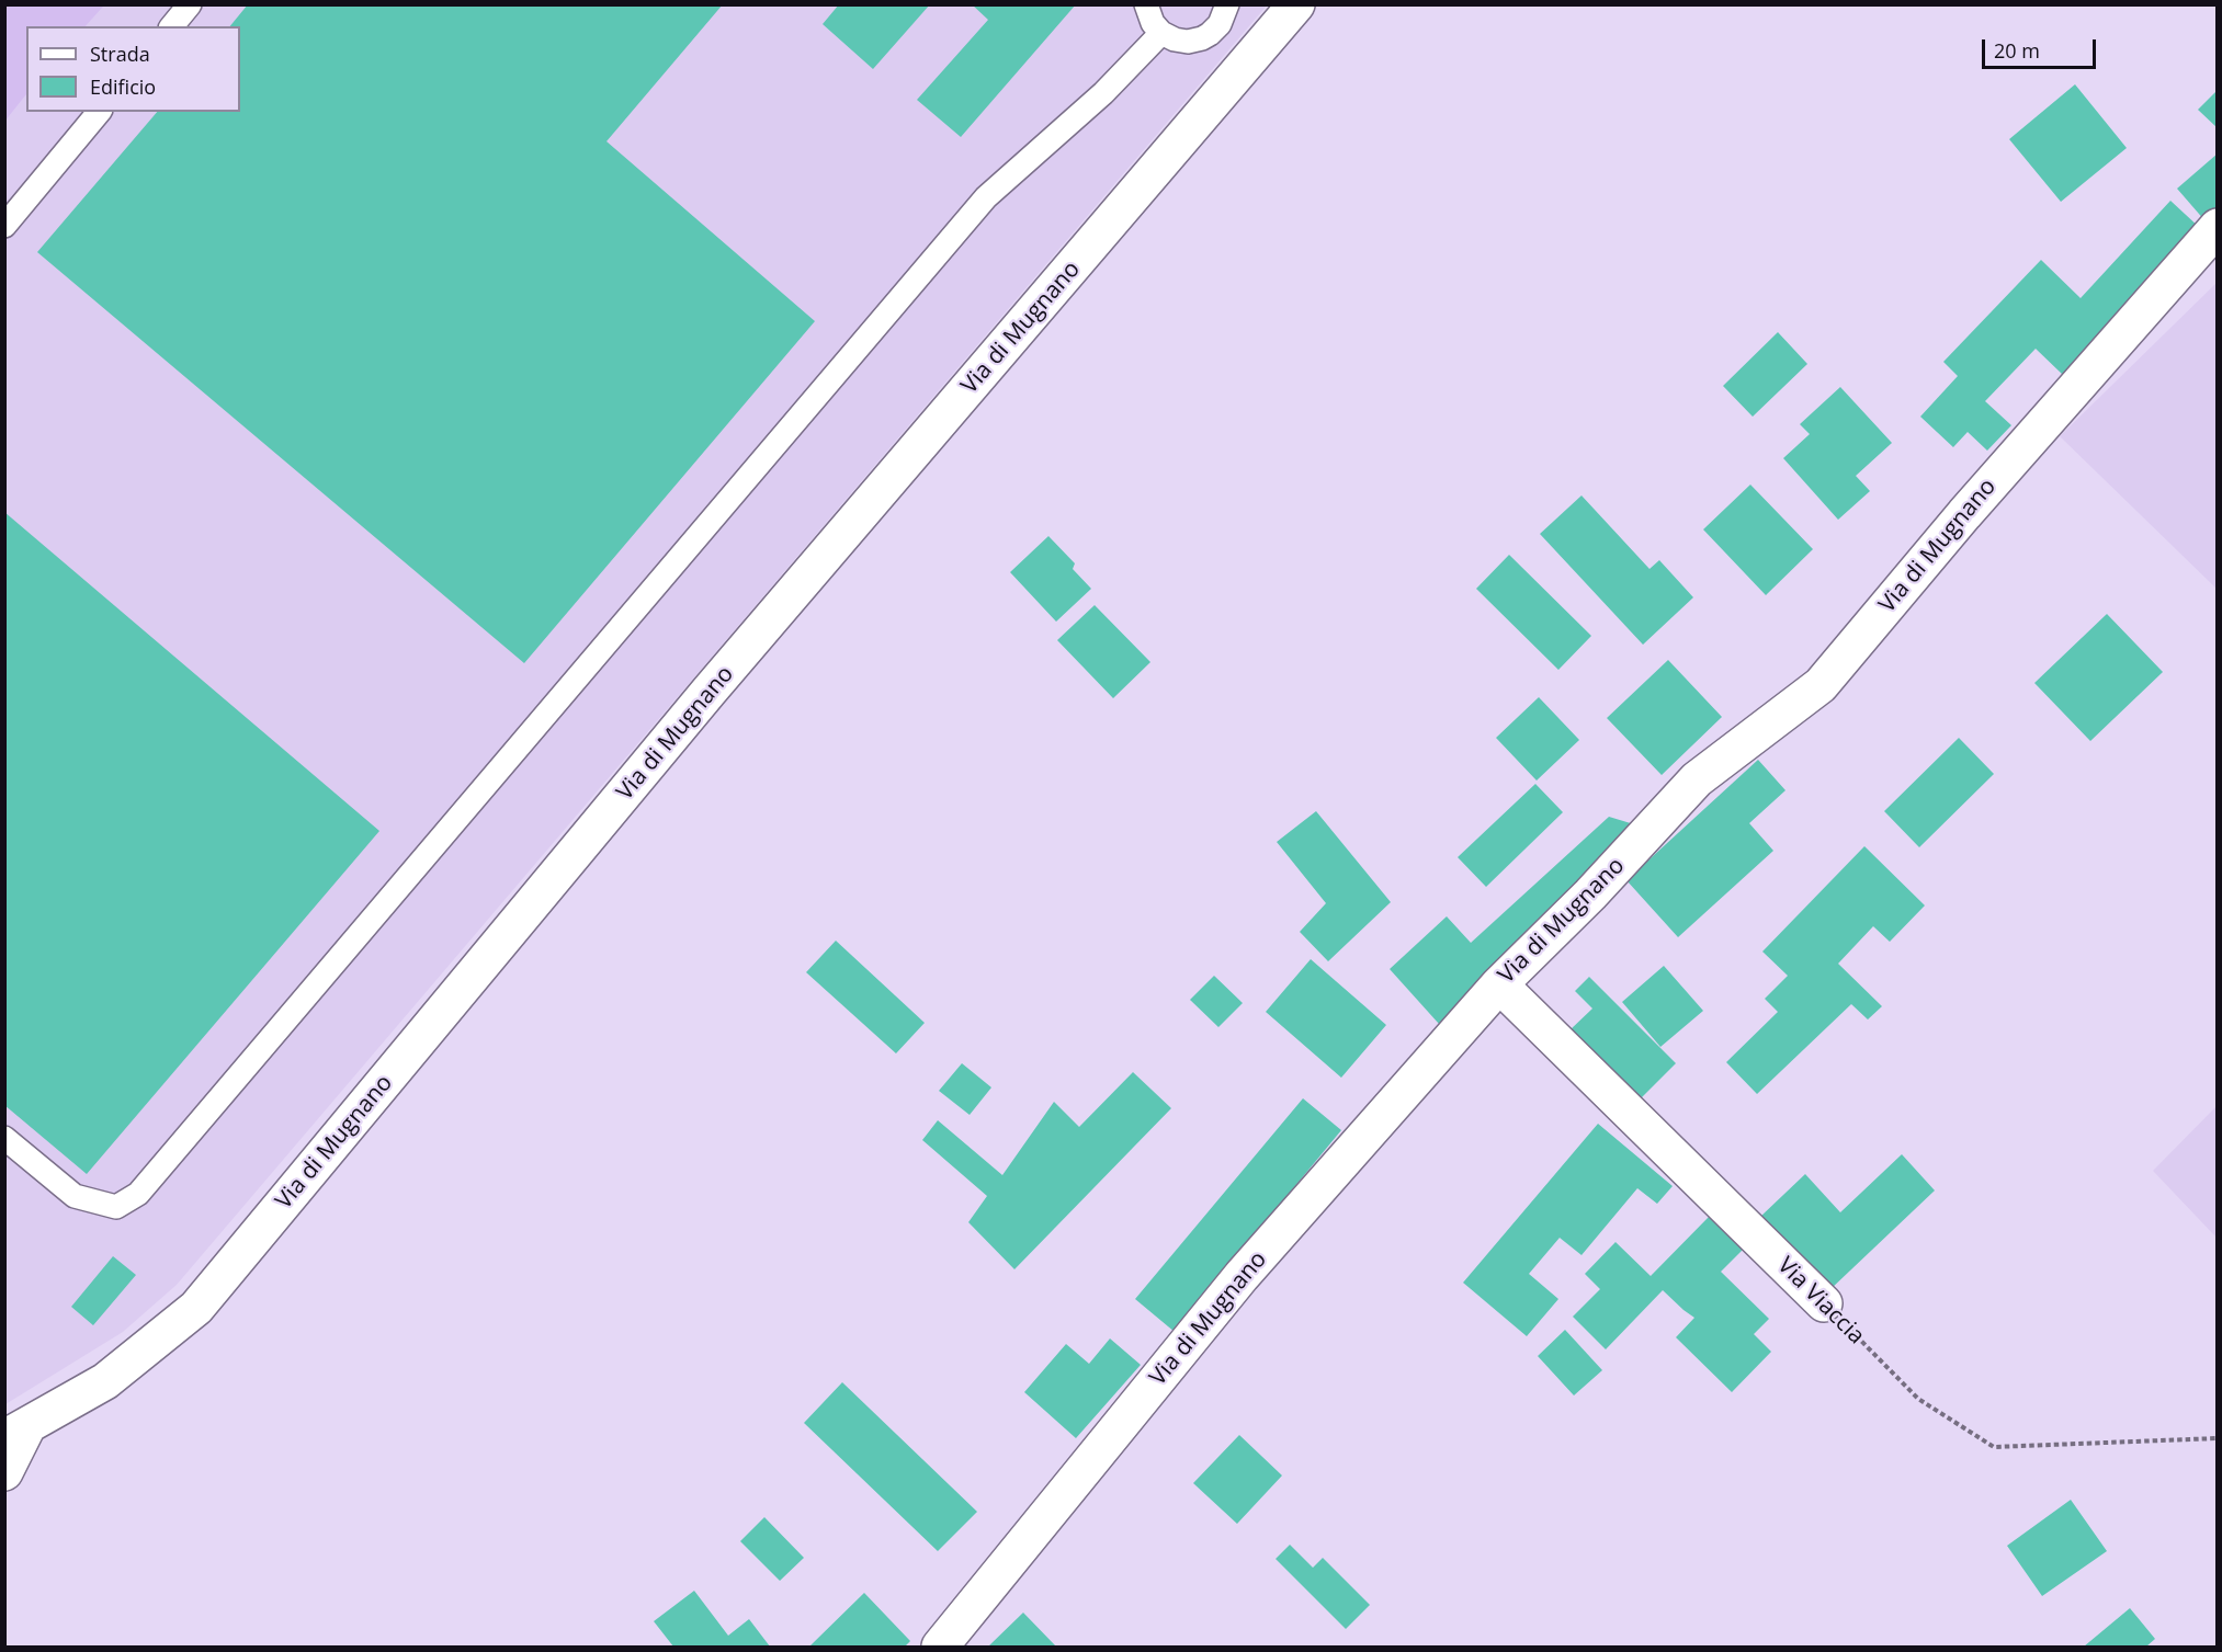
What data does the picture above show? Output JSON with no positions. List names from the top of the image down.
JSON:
{
  "streets": {
    "street": ["Via di Mugnano", "Via Viaccia"]
  },
  "crossings": [
    ["Via di Mugnano", "Via Viaccia"]
  ],
  "legend": ["Strada", "Edificio"],
  "scale_bar": "20 m"
}
